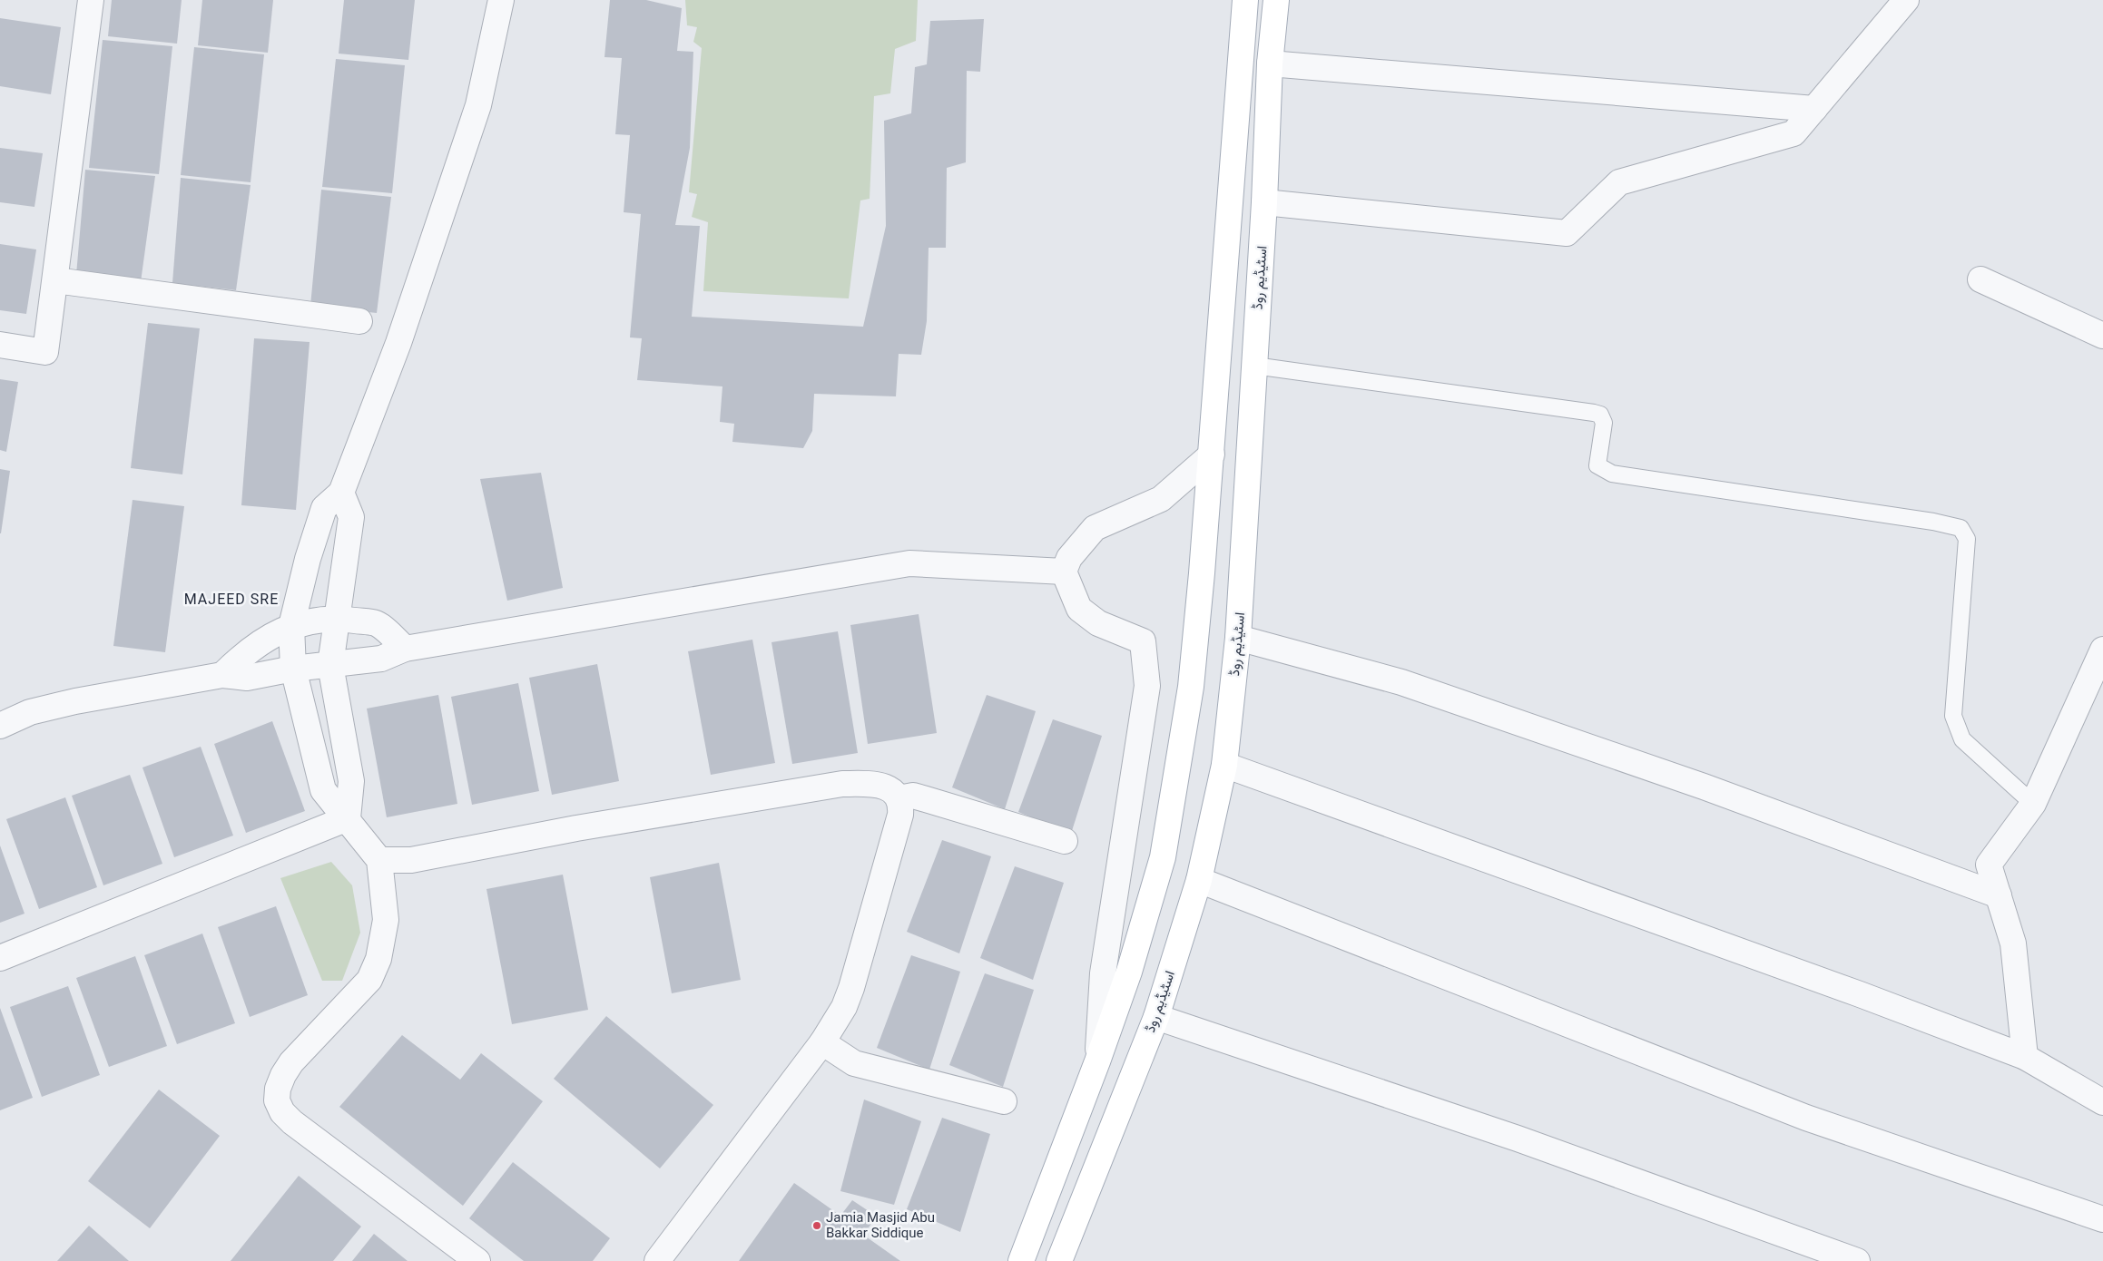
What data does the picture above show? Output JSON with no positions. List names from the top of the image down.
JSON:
{
  "streets": {
    "main road": ["اسٹیڈیم روڈ"]
  },
  "districts": ["MAJEED SRE"],
  "places": ["Jamia Masjid Abu Bakkar Siddique"]
}
